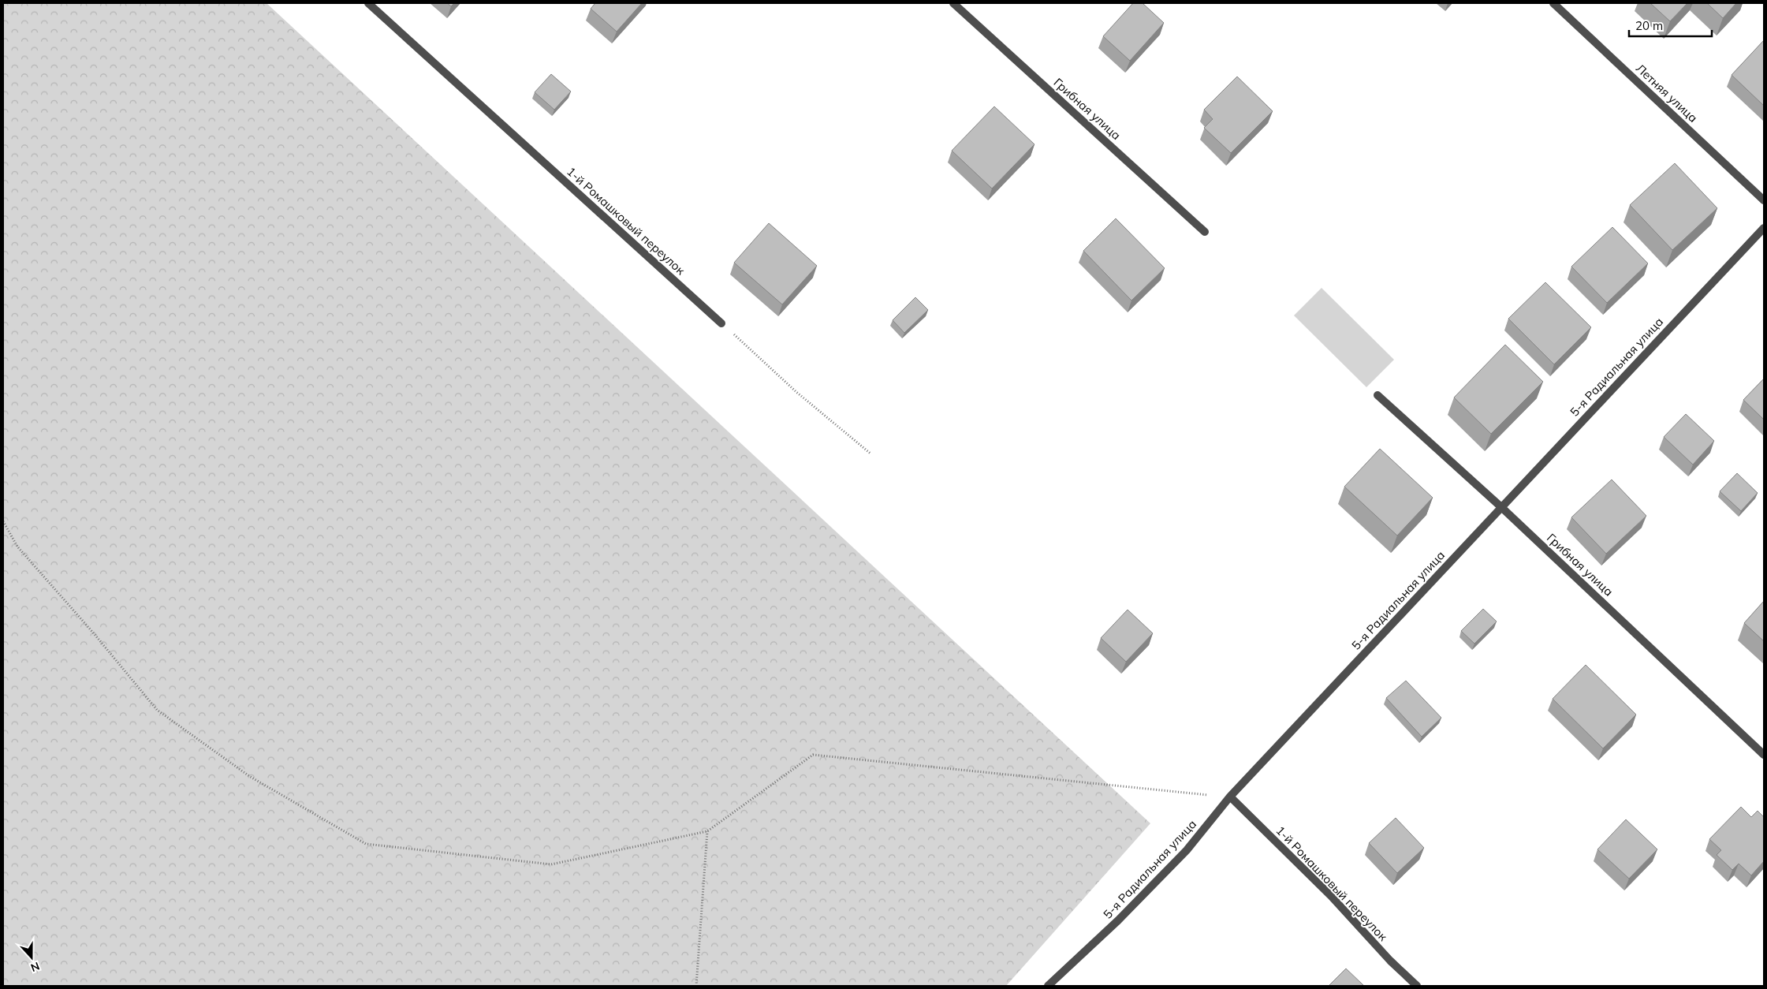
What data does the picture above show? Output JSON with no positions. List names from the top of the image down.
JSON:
{
  "streets": {
    "street": [
      "Летняя улица",
      "Грибная улица",
      "1-й Ромашковый переулок",
      "5-я Радиальная улица"
    ]
  },
  "crossings": [
    ["Грибная улица", "5-я Радиальная улица"],
    ["1-й Ромашковый переулок", "5-я Радиальная улица"]
  ],
  "scale_bar": "20 m",
  "north": "bottom"
}
